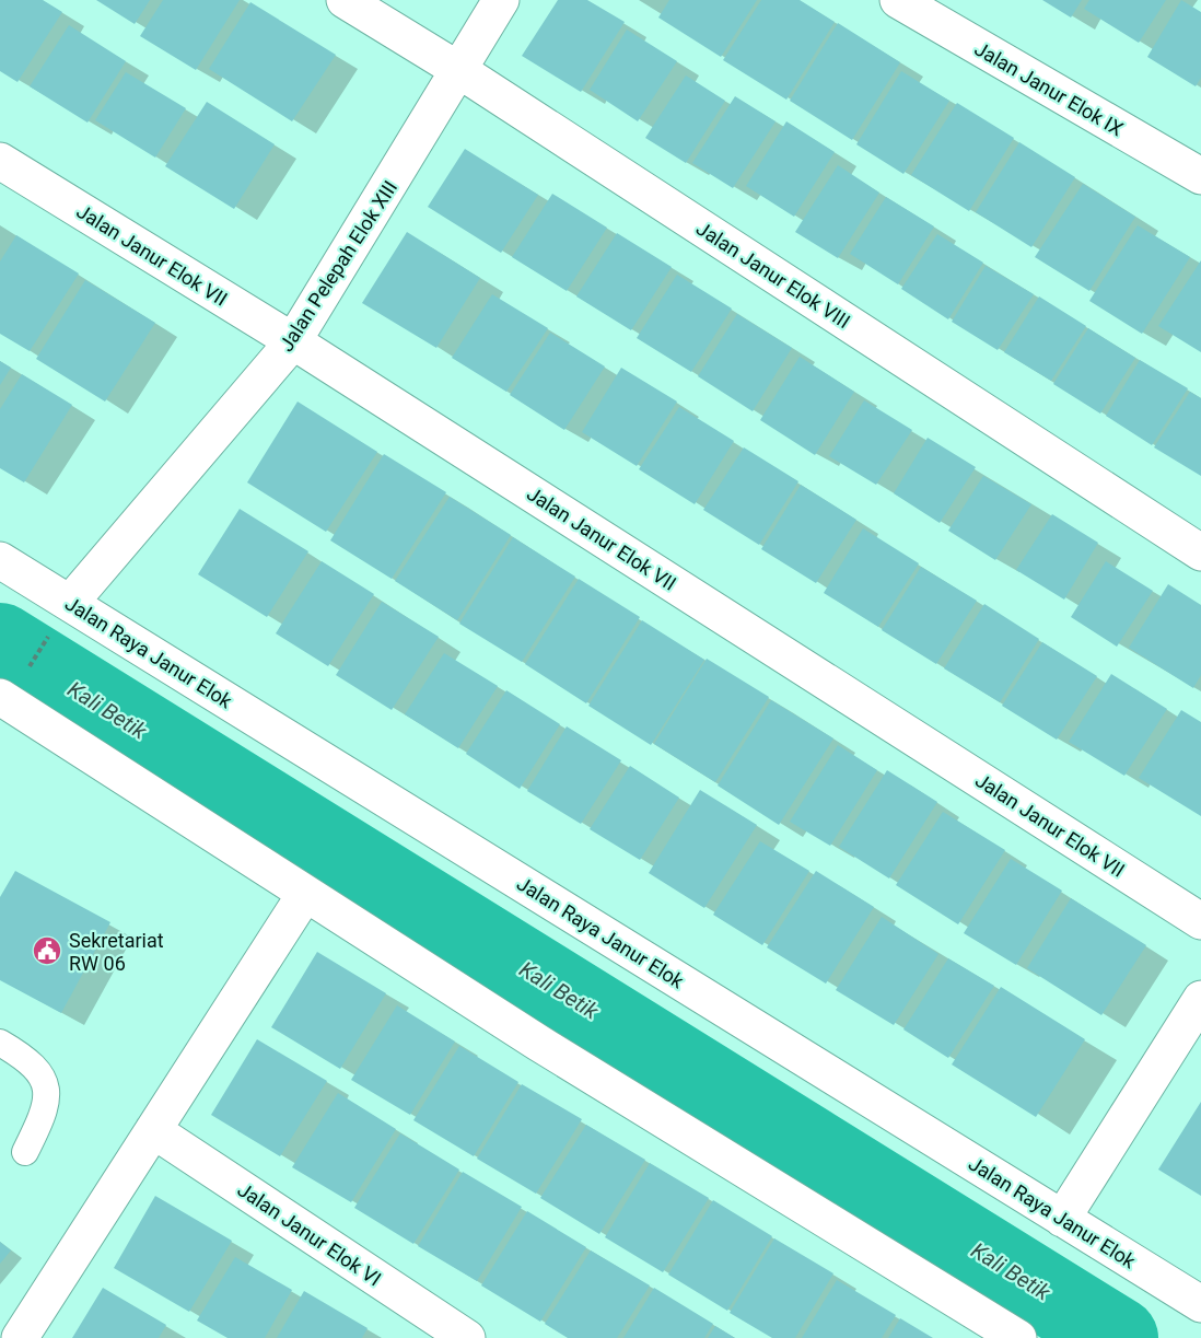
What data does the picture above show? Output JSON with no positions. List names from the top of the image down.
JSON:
{
  "streets": {
    "street": [
      "Jalan Janur Elok IX",
      "Jalan Janur Elok VII",
      "Jalan Pelepah Elok XIII",
      "Jalan Janur Elok VIII",
      "Jalan Raya Janur Elok",
      "Jalan Janur Elok VI"
    ]
  },
  "crossings": [
    ["Jalan Janur Elok VII", "Jalan Pelepah Elok XIII"],
    ["Jalan Pelepah Elok XIII", "Jalan Janur Elok VIII"],
    ["Jalan Pelepah Elok XIII", "Jalan Raya Janur Elok"]
  ],
  "water": ["Kali Betik"],
  "places": {
    "public building": ["Sekretariat RW 06"]
  }
}
